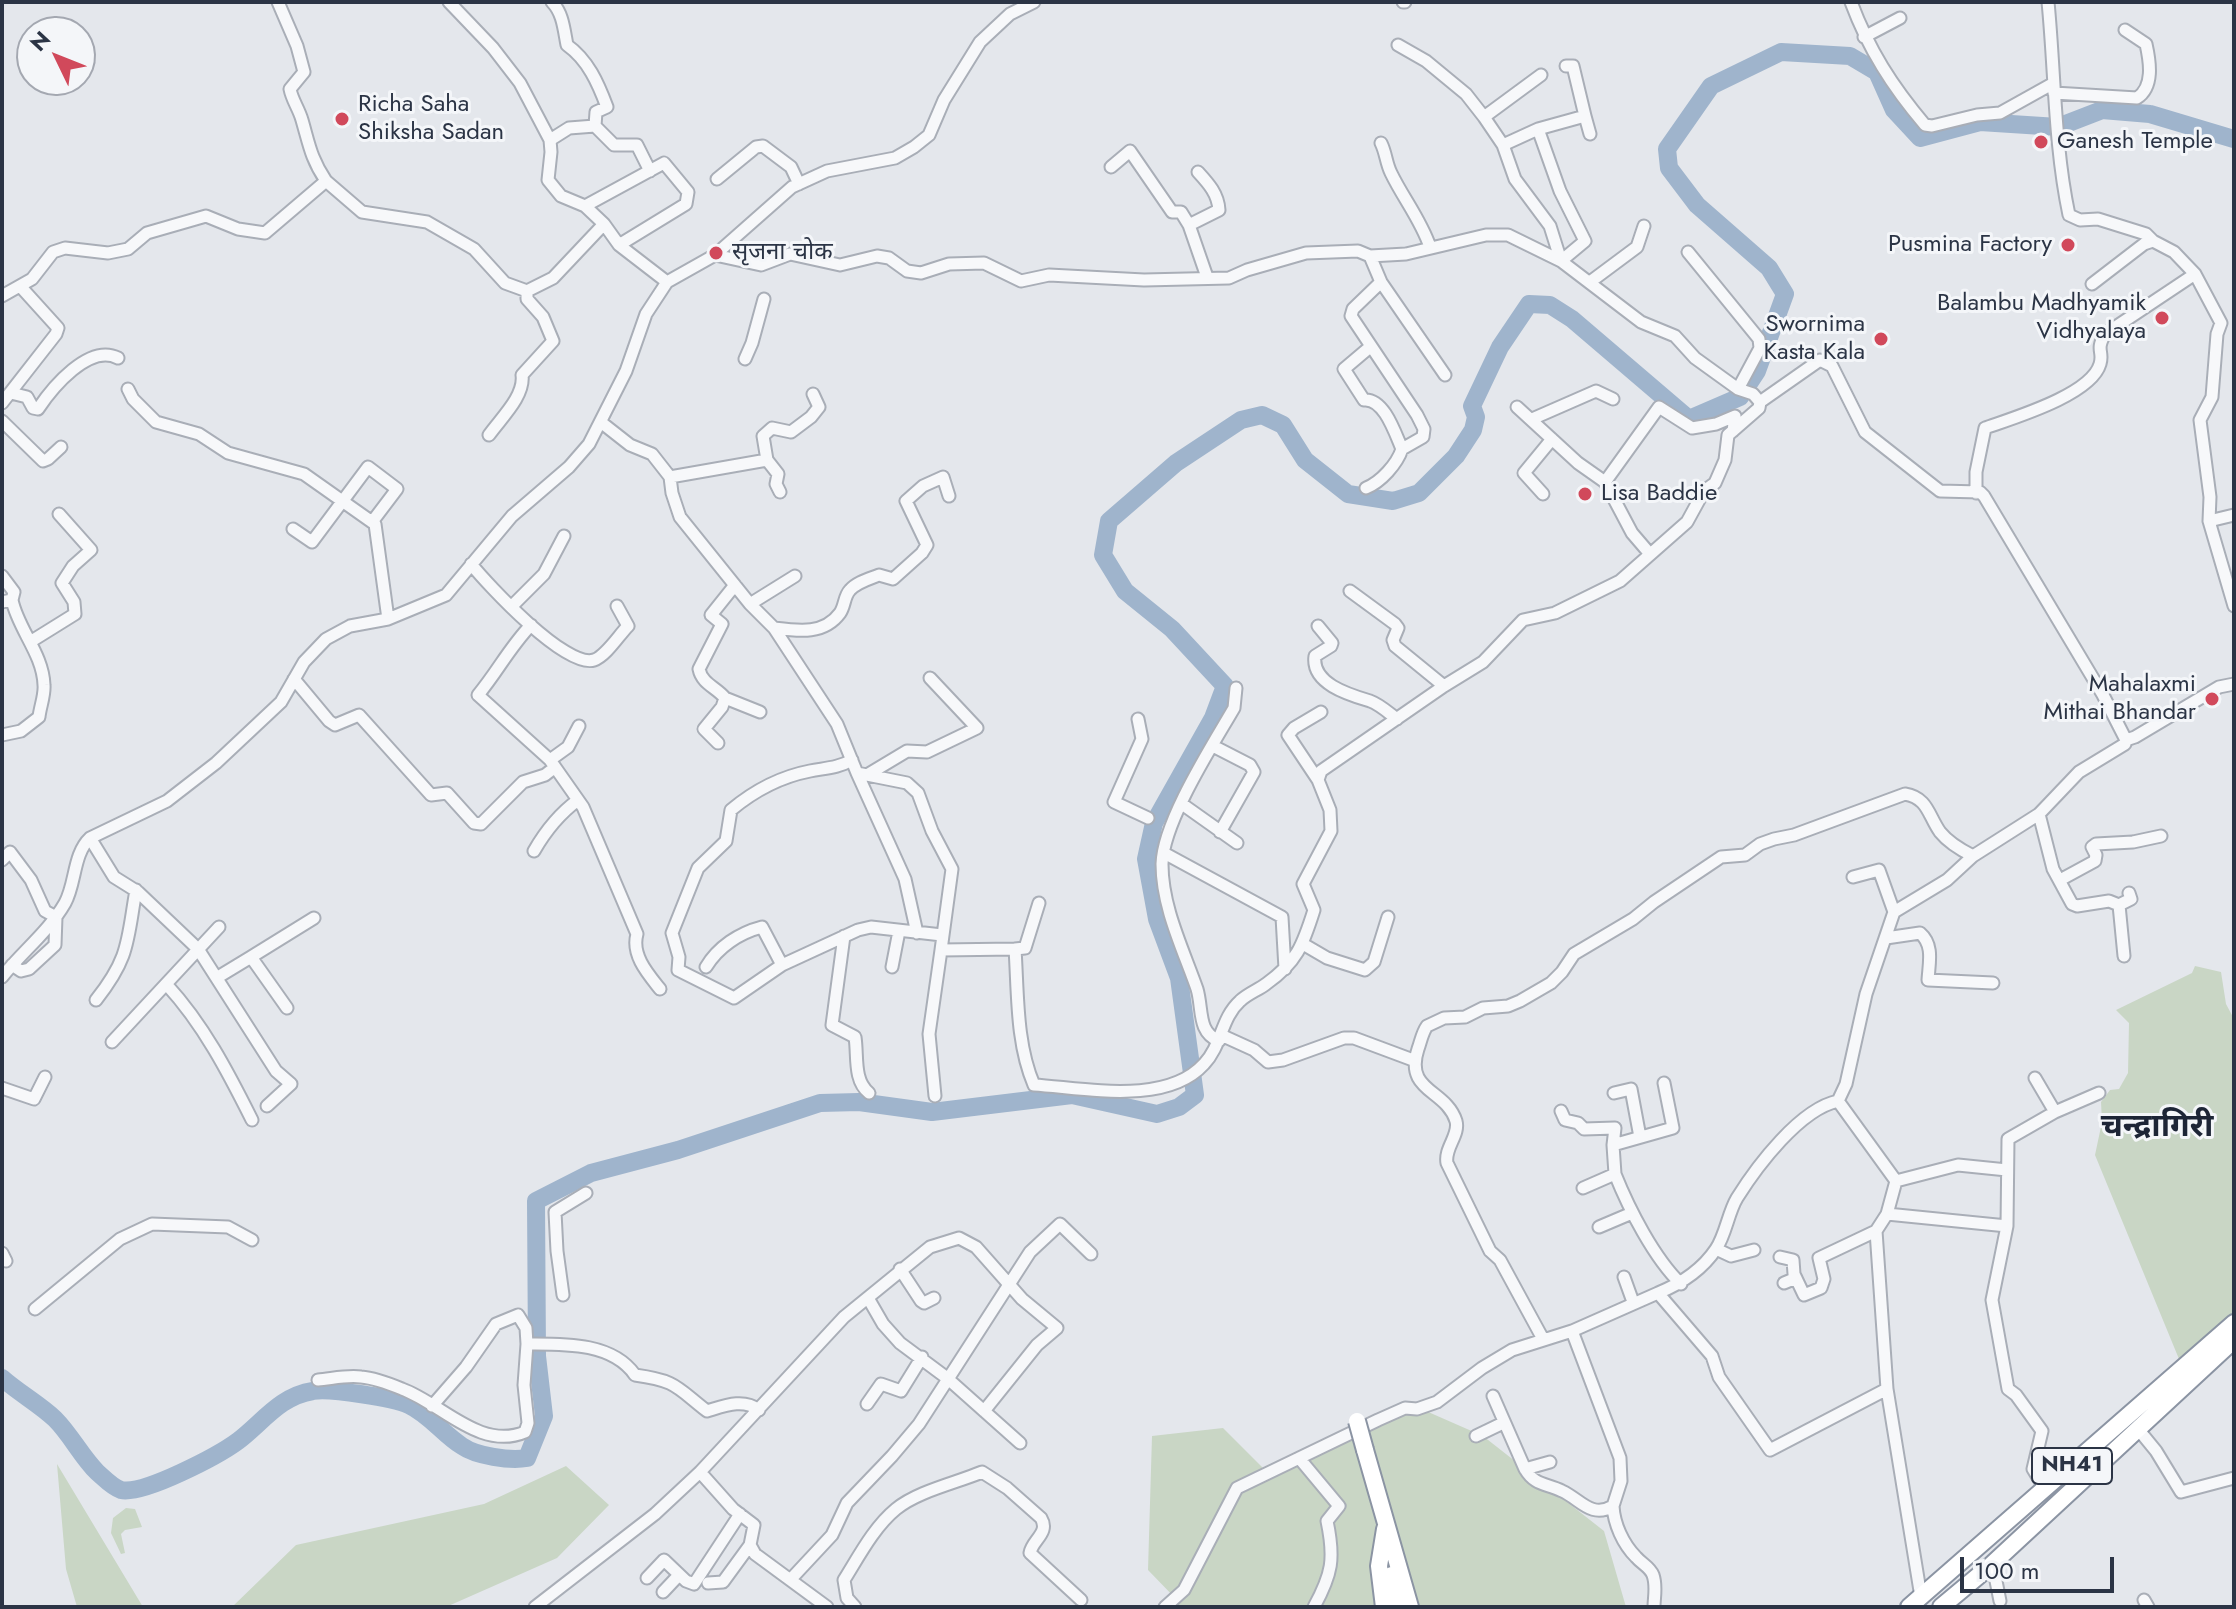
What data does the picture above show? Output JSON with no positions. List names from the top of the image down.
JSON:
{
  "streets": {
    "highway": ["NH41"]
  },
  "districts": ["चन्द्रागिरी"],
  "places": [
    "Richa Saha Shiksha Sadan",
    "Ganesh Temple",
    "Pusmina Factory",
    "सृजना चोक",
    "Balambu Madhyamik Vidhyalaya",
    "Swornima Kasta Kala",
    "Lisa Baddie",
    "Mahalaxmi Mithai Bhandar"
  ],
  "scale_bar": "100 m",
  "north": "top left"
}
